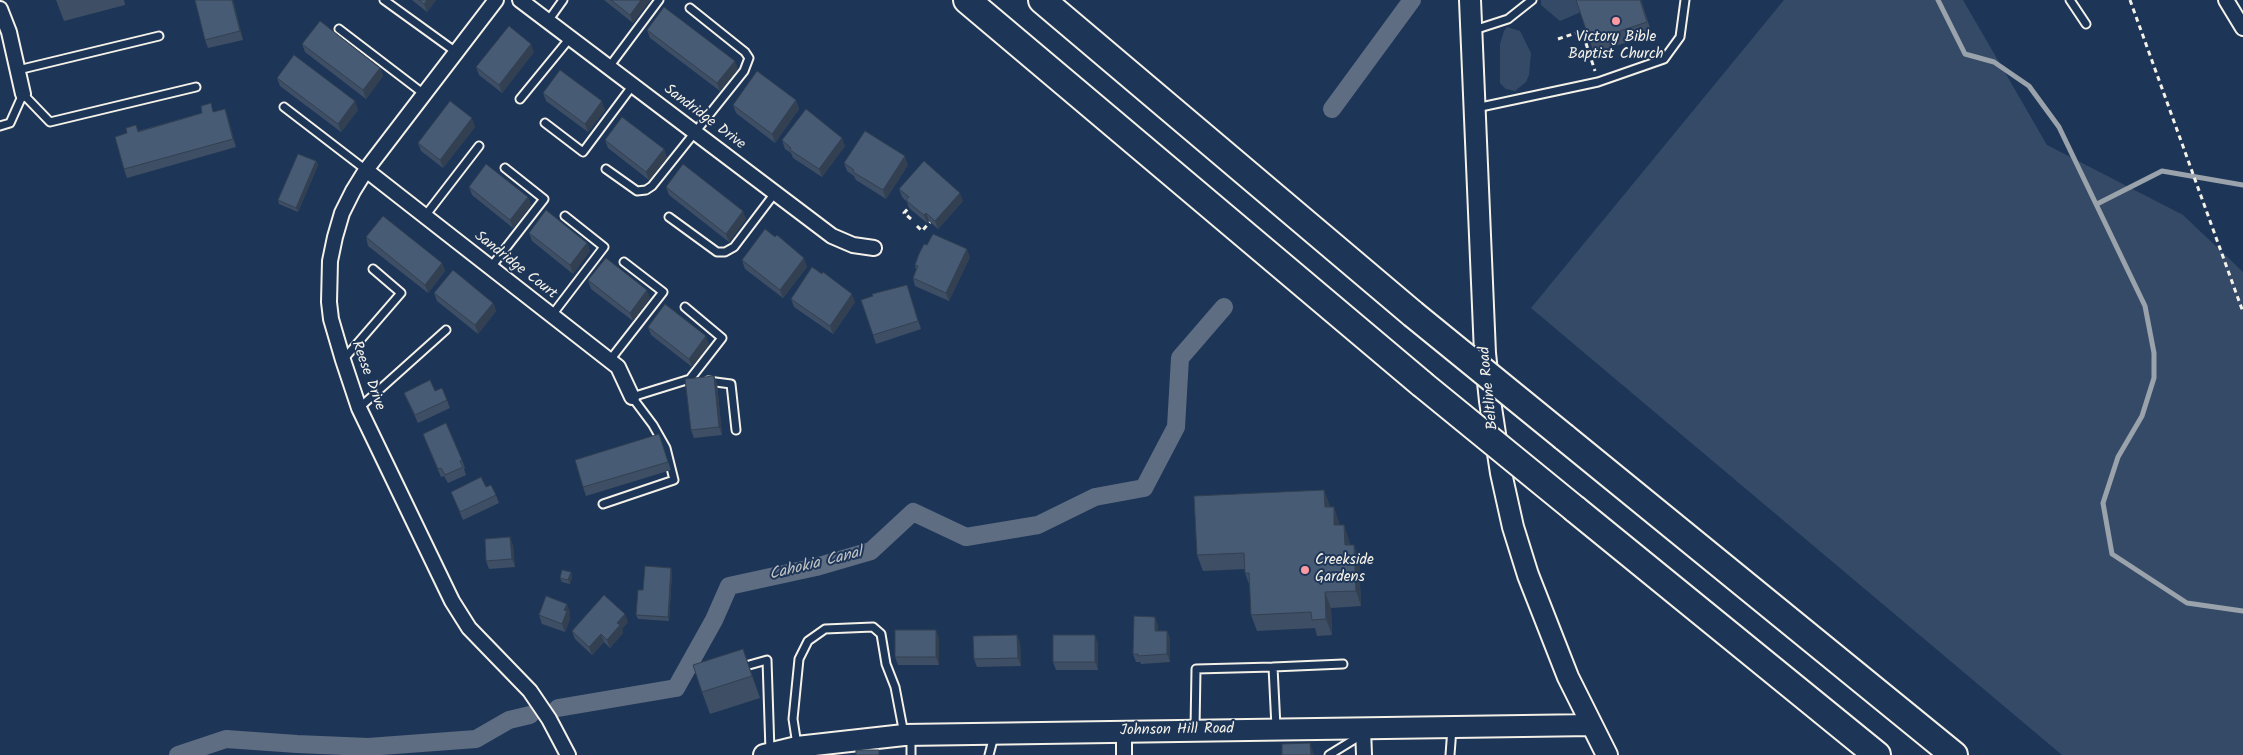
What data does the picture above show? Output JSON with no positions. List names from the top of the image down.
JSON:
{
  "streets": {
    "street": [
      "Sandridge Drive",
      "Sandridge Court",
      "Reese Drive",
      "Beltline Road",
      "Johnson Hill Road"
    ]
  },
  "crossings": [
    ["Sandridge Court", "Reese Drive"],
    ["Beltline Road", "Johnson Hill Road"]
  ],
  "water": ["Cahokia Canal"],
  "places": ["Victory Bible Baptist Church", "Creekside Gardens"]
}
